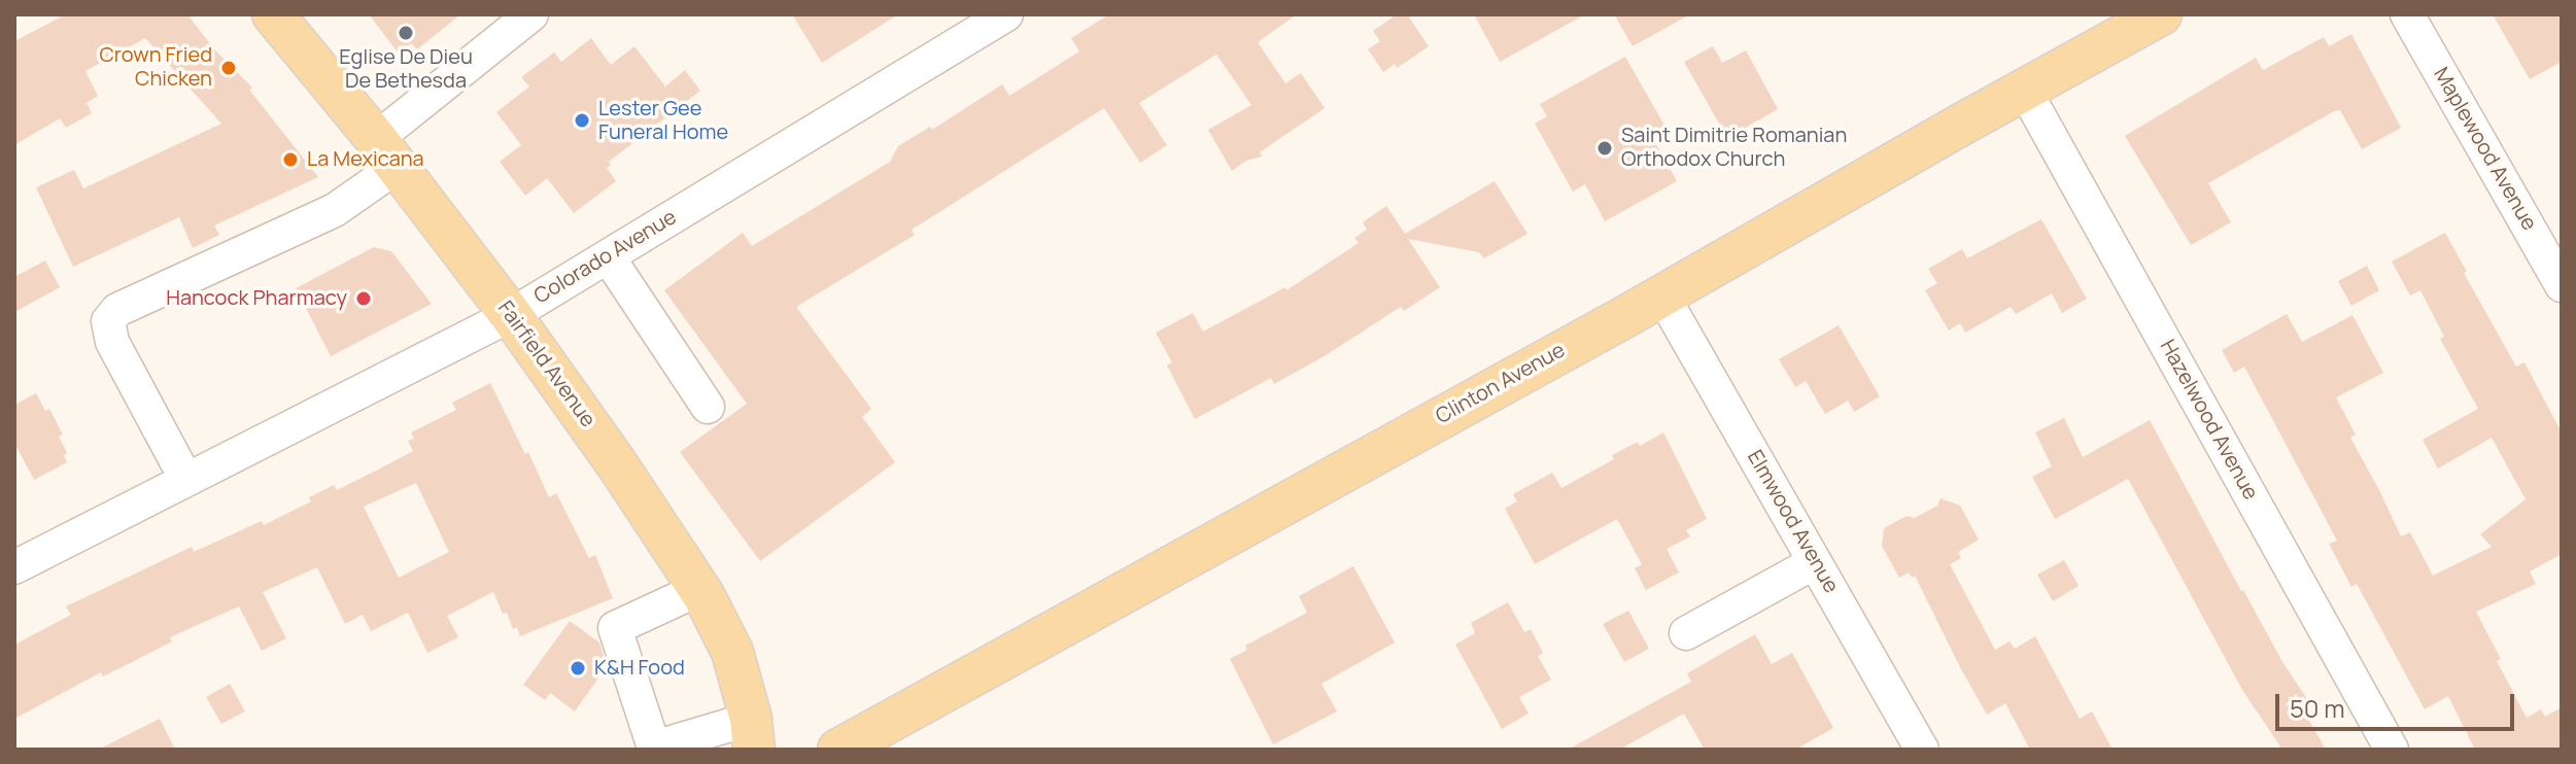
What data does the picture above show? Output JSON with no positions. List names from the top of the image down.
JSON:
{
  "streets": {
    "main road": ["Fairfield Avenue", "Clinton Avenue"],
    "street": [
      "Maplewood Avenue",
      "Colorado Avenue",
      "Hazelwood Avenue",
      "Elmwood Avenue"
    ]
  },
  "crossings": [
    ["Colorado Avenue", "Fairfield Avenue"],
    ["Clinton Avenue", "Hazelwood Avenue"],
    ["Clinton Avenue", "Elmwood Avenue"]
  ],
  "places": [
    "Eglise De Dieu De Bethesda",
    "Crown Fried Chicken",
    "Lester Gee Funeral Home",
    "Saint Dimitrie Romanian Orthodox Church",
    "La Mexicana",
    "Hancock Pharmacy",
    "K&H Food"
  ],
  "scale_bar": "50 m"
}
